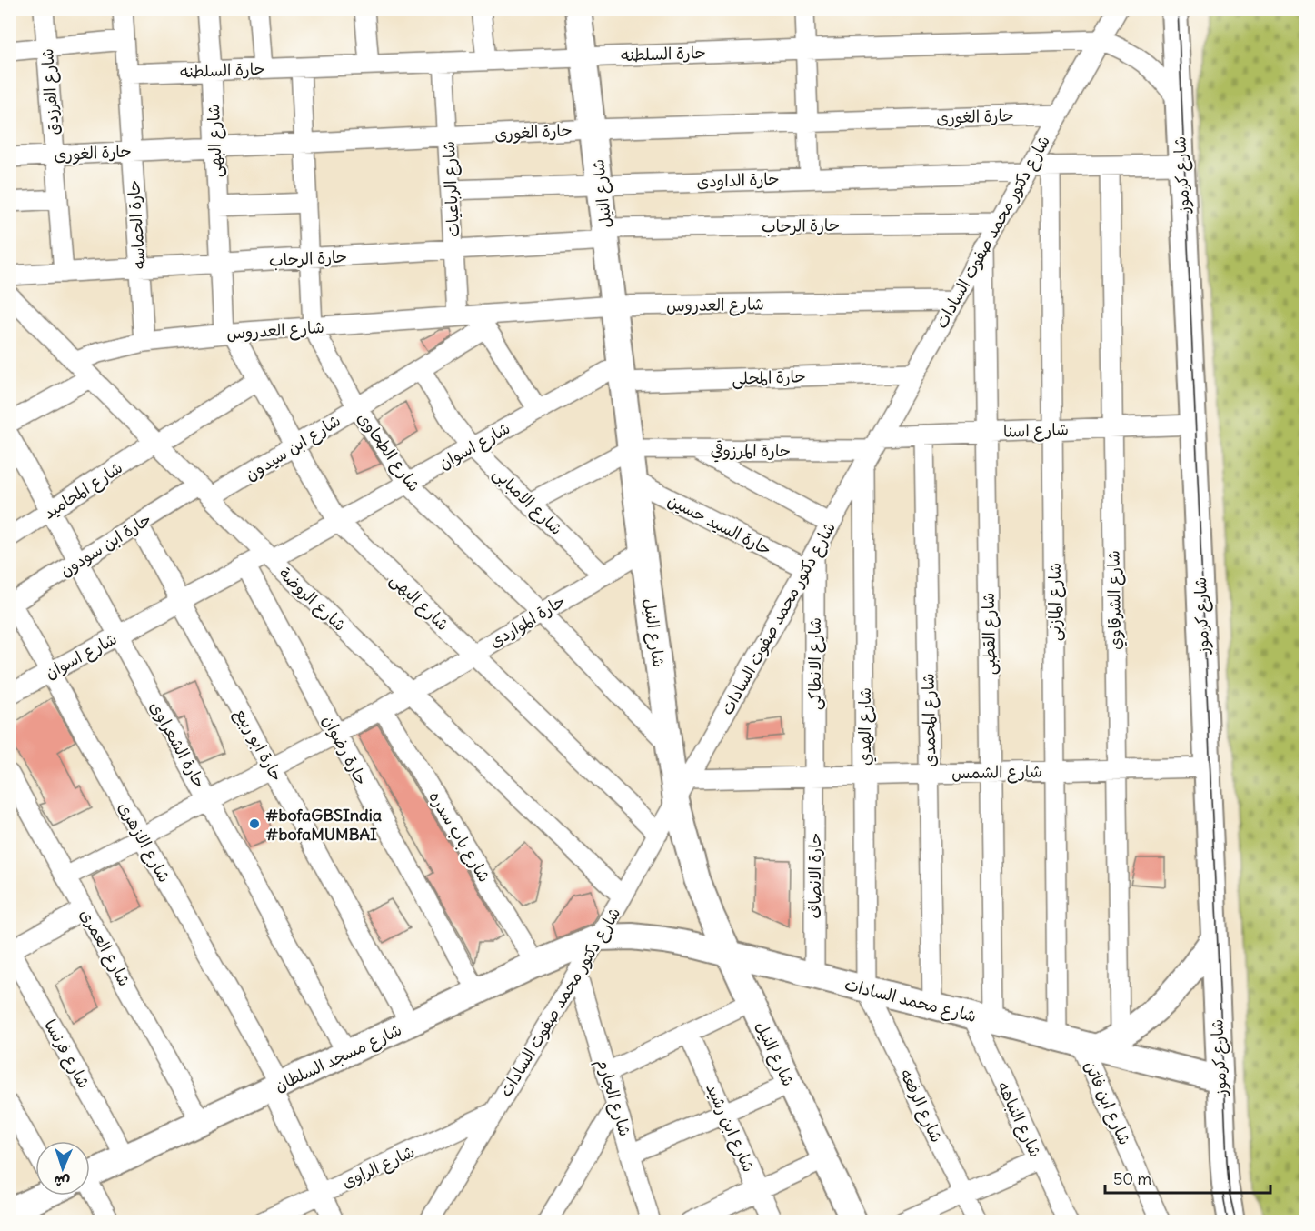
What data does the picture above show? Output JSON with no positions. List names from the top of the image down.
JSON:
{
  "streets": {
    "main road": [
      "شارع كرموز",
      "شارع النيل",
      "شارع محمد السادات",
      "شارع مسجد السلطان"
    ],
    "street": [
      "حارة السلطنه",
      "شارع الفرزدق",
      "حارة الغورى",
      "شارع البهى",
      "حارة الداودى",
      "شارع الرباعيات",
      "حارة الحماسه",
      "حارة الرحاب",
      "شارع دكتور محمد صفوت السادات",
      "شارع العدروس",
      "حارة المحلى",
      "شارع اسنا",
      "شارع اسوان",
      "شارع ابن سيدون",
      "حارة المرزوقي",
      "شارع الطحاوى",
      "شارع المحاميد",
      "شارع الامبابى",
      "حارة السيد حسين",
      "حارة ابن سودون",
      "شارع الروضة",
      "شارع الشرقاوي",
      "شارع المازنى",
      "حارة المواردى",
      "شارع القطبى",
      "شارع الانطاكى",
      "شارع المحمدى",
      "شارع الهدي",
      "حارة الشعراوى",
      "حارة ابو ربيع",
      "حارة رضوان",
      "شارع الشمس",
      "شارع باب سدره",
      "شارع الازهرى",
      "حارة الانصاف",
      "شارع العمرى",
      "شارع فرنسا",
      "شارع الجارم",
      "شارع ابن فاتن",
      "شارع الرفعه",
      "شارع النباهه",
      "شارع ابن رشيد",
      "شارع الراوى"
    ]
  },
  "crossings": [
    ["حارة السلطنه", "شارع البهى"],
    ["حارة السلطنه", "شارع كرموز"],
    ["حارة السلطنه", "شارع الرباعيات"],
    ["حارة السلطنه", "شارع النيل"],
    ["حارة السلطنه", "حارة الحماسه"],
    ["حارة السلطنه", "شارع دكتور محمد صفوت السادات"],
    ["حارة السلطنه", "شارع الطحاوى"],
    ["شارع الفرزدق", "حارة الغورى"],
    ["شارع الفرزدق", "حارة الرحاب"],
    ["حارة الغورى", "شارع البهى"],
    ["حارة الغورى", "شارع الرباعيات"],
    ["حارة الغورى", "شارع النيل"],
    ["حارة الغورى", "حارة الحماسه"],
    ["حارة الغورى", "شارع دكتور محمد صفوت السادات"],
    ["حارة الغورى", "شارع الطحاوى"],
    ["شارع البهى", "حارة الرحاب"],
    ["شارع البهى", "شارع دكتور محمد صفوت السادات"],
    ["شارع البهى", "شارع العدروس"],
    ["شارع البهى", "شارع اسوان"],
    ["شارع البهى", "شارع ابن سيدون"],
    ["شارع البهى", "شارع المحاميد"],
    ["شارع البهى", "حارة المواردى"],
    ["شارع كرموز", "حارة الداودى"],
    ["شارع كرموز", "شارع اسنا"],
    ["شارع كرموز", "شارع الشمس"],
    ["شارع كرموز", "شارع محمد السادات"],
    ["حارة الداودى", "شارع الرباعيات"],
    ["حارة الداودى", "شارع النيل"],
    ["حارة الداودى", "شارع دكتور محمد صفوت السادات"],
    ["حارة الداودى", "شارع الشرقاوي"],
    ["حارة الداودى", "شارع المازنى"],
    ["شارع الرباعيات", "حارة الرحاب"],
    ["شارع الرباعيات", "شارع العدروس"],
    ["شارع النيل", "حارة الرحاب"],
    ["شارع النيل", "شارع دكتور محمد صفوت السادات"],
    ["شارع النيل", "شارع العدروس"],
    ["شارع النيل", "حارة المحلى"],
    ["شارع النيل", "شارع اسوان"],
    ["شارع النيل", "حارة المرزوقي"],
    ["شارع النيل", "شارع الطحاوى"],
    ["شارع النيل", "حارة السيد حسين"],
    ["شارع النيل", "حارة المواردى"],
    ["شارع النيل", "شارع محمد السادات"],
    ["حارة الحماسه", "حارة الرحاب"],
    ["حارة الحماسه", "شارع العدروس"],
    ["حارة الرحاب", "شارع دكتور محمد صفوت السادات"],
    ["حارة الرحاب", "شارع الطحاوى"],
    ["شارع دكتور محمد صفوت السادات", "شارع العدروس"],
    ["شارع دكتور محمد صفوت السادات", "حارة المحلى"],
    ["شارع دكتور محمد صفوت السادات", "شارع اسنا"],
    ["شارع دكتور محمد صفوت السادات", "حارة المرزوقي"],
    ["شارع دكتور محمد صفوت السادات", "حارة السيد حسين"],
    ["شارع دكتور محمد صفوت السادات", "شارع الروضة"],
    ["شارع دكتور محمد صفوت السادات", "شارع القطبى"],
    ["شارع دكتور محمد صفوت السادات", "شارع الانطاكى"],
    ["شارع دكتور محمد صفوت السادات", "شارع الهدي"],
    ["شارع دكتور محمد صفوت السادات", "شارع الشمس"],
    ["شارع دكتور محمد صفوت السادات", "شارع محمد السادات"],
    ["شارع دكتور محمد صفوت السادات", "شارع مسجد السلطان"],
    ["شارع دكتور محمد صفوت السادات", "شارع الجارم"],
    ["شارع دكتور محمد صفوت السادات", "شارع الراوى"],
    ["شارع العدروس", "شارع ابن سيدون"],
    ["شارع العدروس", "شارع الطحاوى"],
    ["شارع العدروس", "شارع الروضة"],
    ["حارة المحلى", "شارع اسوان"],
    ["شارع اسنا", "حارة المرزوقي"],
    ["شارع اسنا", "شارع الشرقاوي"],
    ["شارع اسنا", "شارع المازنى"],
    ["شارع اسنا", "شارع القطبى"],
    ["شارع اسنا", "شارع المحمدى"],
    ["شارع اسنا", "شارع الهدي"],
    ["شارع اسوان", "شارع الطحاوى"],
    ["شارع اسوان", "شارع الامبابى"],
    ["شارع اسوان", "شارع الروضة"],
    ["شارع اسوان", "حارة الشعراوى"],
    ["شارع اسوان", "حارة ابو ربيع"],
    ["شارع اسوان", "حارة رضوان"],
    ["شارع اسوان", "شارع الازهرى"],
    ["شارع ابن سيدون", "شارع الطحاوى"],
    ["شارع ابن سيدون", "شارع الامبابى"],
    ["شارع ابن سيدون", "حارة ابن سودون"],
    ["شارع ابن سيدون", "شارع الروضة"],
    ["حارة المرزوقي", "شارع الهدي"],
    ["شارع الطحاوى", "حارة المواردى"],
    ["شارع المحاميد", "شارع الروضة"],
    ["شارع المحاميد", "حارة الشعراوى"],
    ["شارع الامبابى", "حارة المواردى"],
    ["حارة السيد حسين", "شارع الانطاكى"],
    ["حارة ابن سودون", "شارع الروضة"],
    ["حارة ابن سودون", "حارة الشعراوى"],
    ["حارة ابن سودون", "حارة ابو ربيع"],
    ["حارة ابن سودون", "شارع الازهرى"],
    ["شارع الروضة", "حارة المواردى"],
    ["شارع الشرقاوي", "شارع الشمس"],
    ["شارع المازنى", "شارع الشمس"],
    ["شارع المازنى", "شارع محمد السادات"],
    ["حارة المواردى", "حارة الشعراوى"],
    ["حارة المواردى", "حارة ابو ربيع"],
    ["حارة المواردى", "حارة رضوان"],
    ["حارة المواردى", "شارع باب سدره"],
    ["حارة المواردى", "شارع الازهرى"],
    ["حارة المواردى", "شارع العمرى"],
    ["شارع القطبى", "شارع الشمس"],
    ["شارع القطبى", "شارع محمد السادات"],
    ["شارع القطبى", "شارع النباهه"],
    ["شارع الانطاكى", "شارع الشمس"],
    ["شارع الانطاكى", "حارة الانصاف"],
    ["شارع المحمدى", "شارع الشمس"],
    ["شارع المحمدى", "شارع محمد السادات"],
    ["شارع الهدي", "شارع الشمس"],
    ["شارع الهدي", "شارع محمد السادات"],
    ["شارع الهدي", "شارع الرفعه"],
    ["حارة الشعراوى", "شارع مسجد السلطان"],
    ["حارة ابو ربيع", "شارع مسجد السلطان"],
    ["حارة رضوان", "شارع مسجد السلطان"],
    ["شارع الشمس", "حارة الانصاف"],
    ["شارع باب سدره", "شارع مسجد السلطان"],
    ["شارع الازهرى", "شارع مسجد السلطان"],
    ["شارع الازهرى", "شارع الراوى"],
    ["حارة الانصاف", "شارع محمد السادات"],
    ["شارع العمرى", "شارع مسجد السلطان"],
    ["شارع محمد السادات", "شارع مسجد السلطان"],
    ["شارع محمد السادات", "شارع ابن فاتن"],
    ["شارع محمد السادات", "شارع الرفعه"],
    ["شارع محمد السادات", "شارع النباهه"],
    ["شارع فرنسا", "شارع مسجد السلطان"]
  ],
  "places": ["#bofaGBSIndia #bofaMUMBAI"],
  "scale_bar": "50 m",
  "north": "bottom"
}
